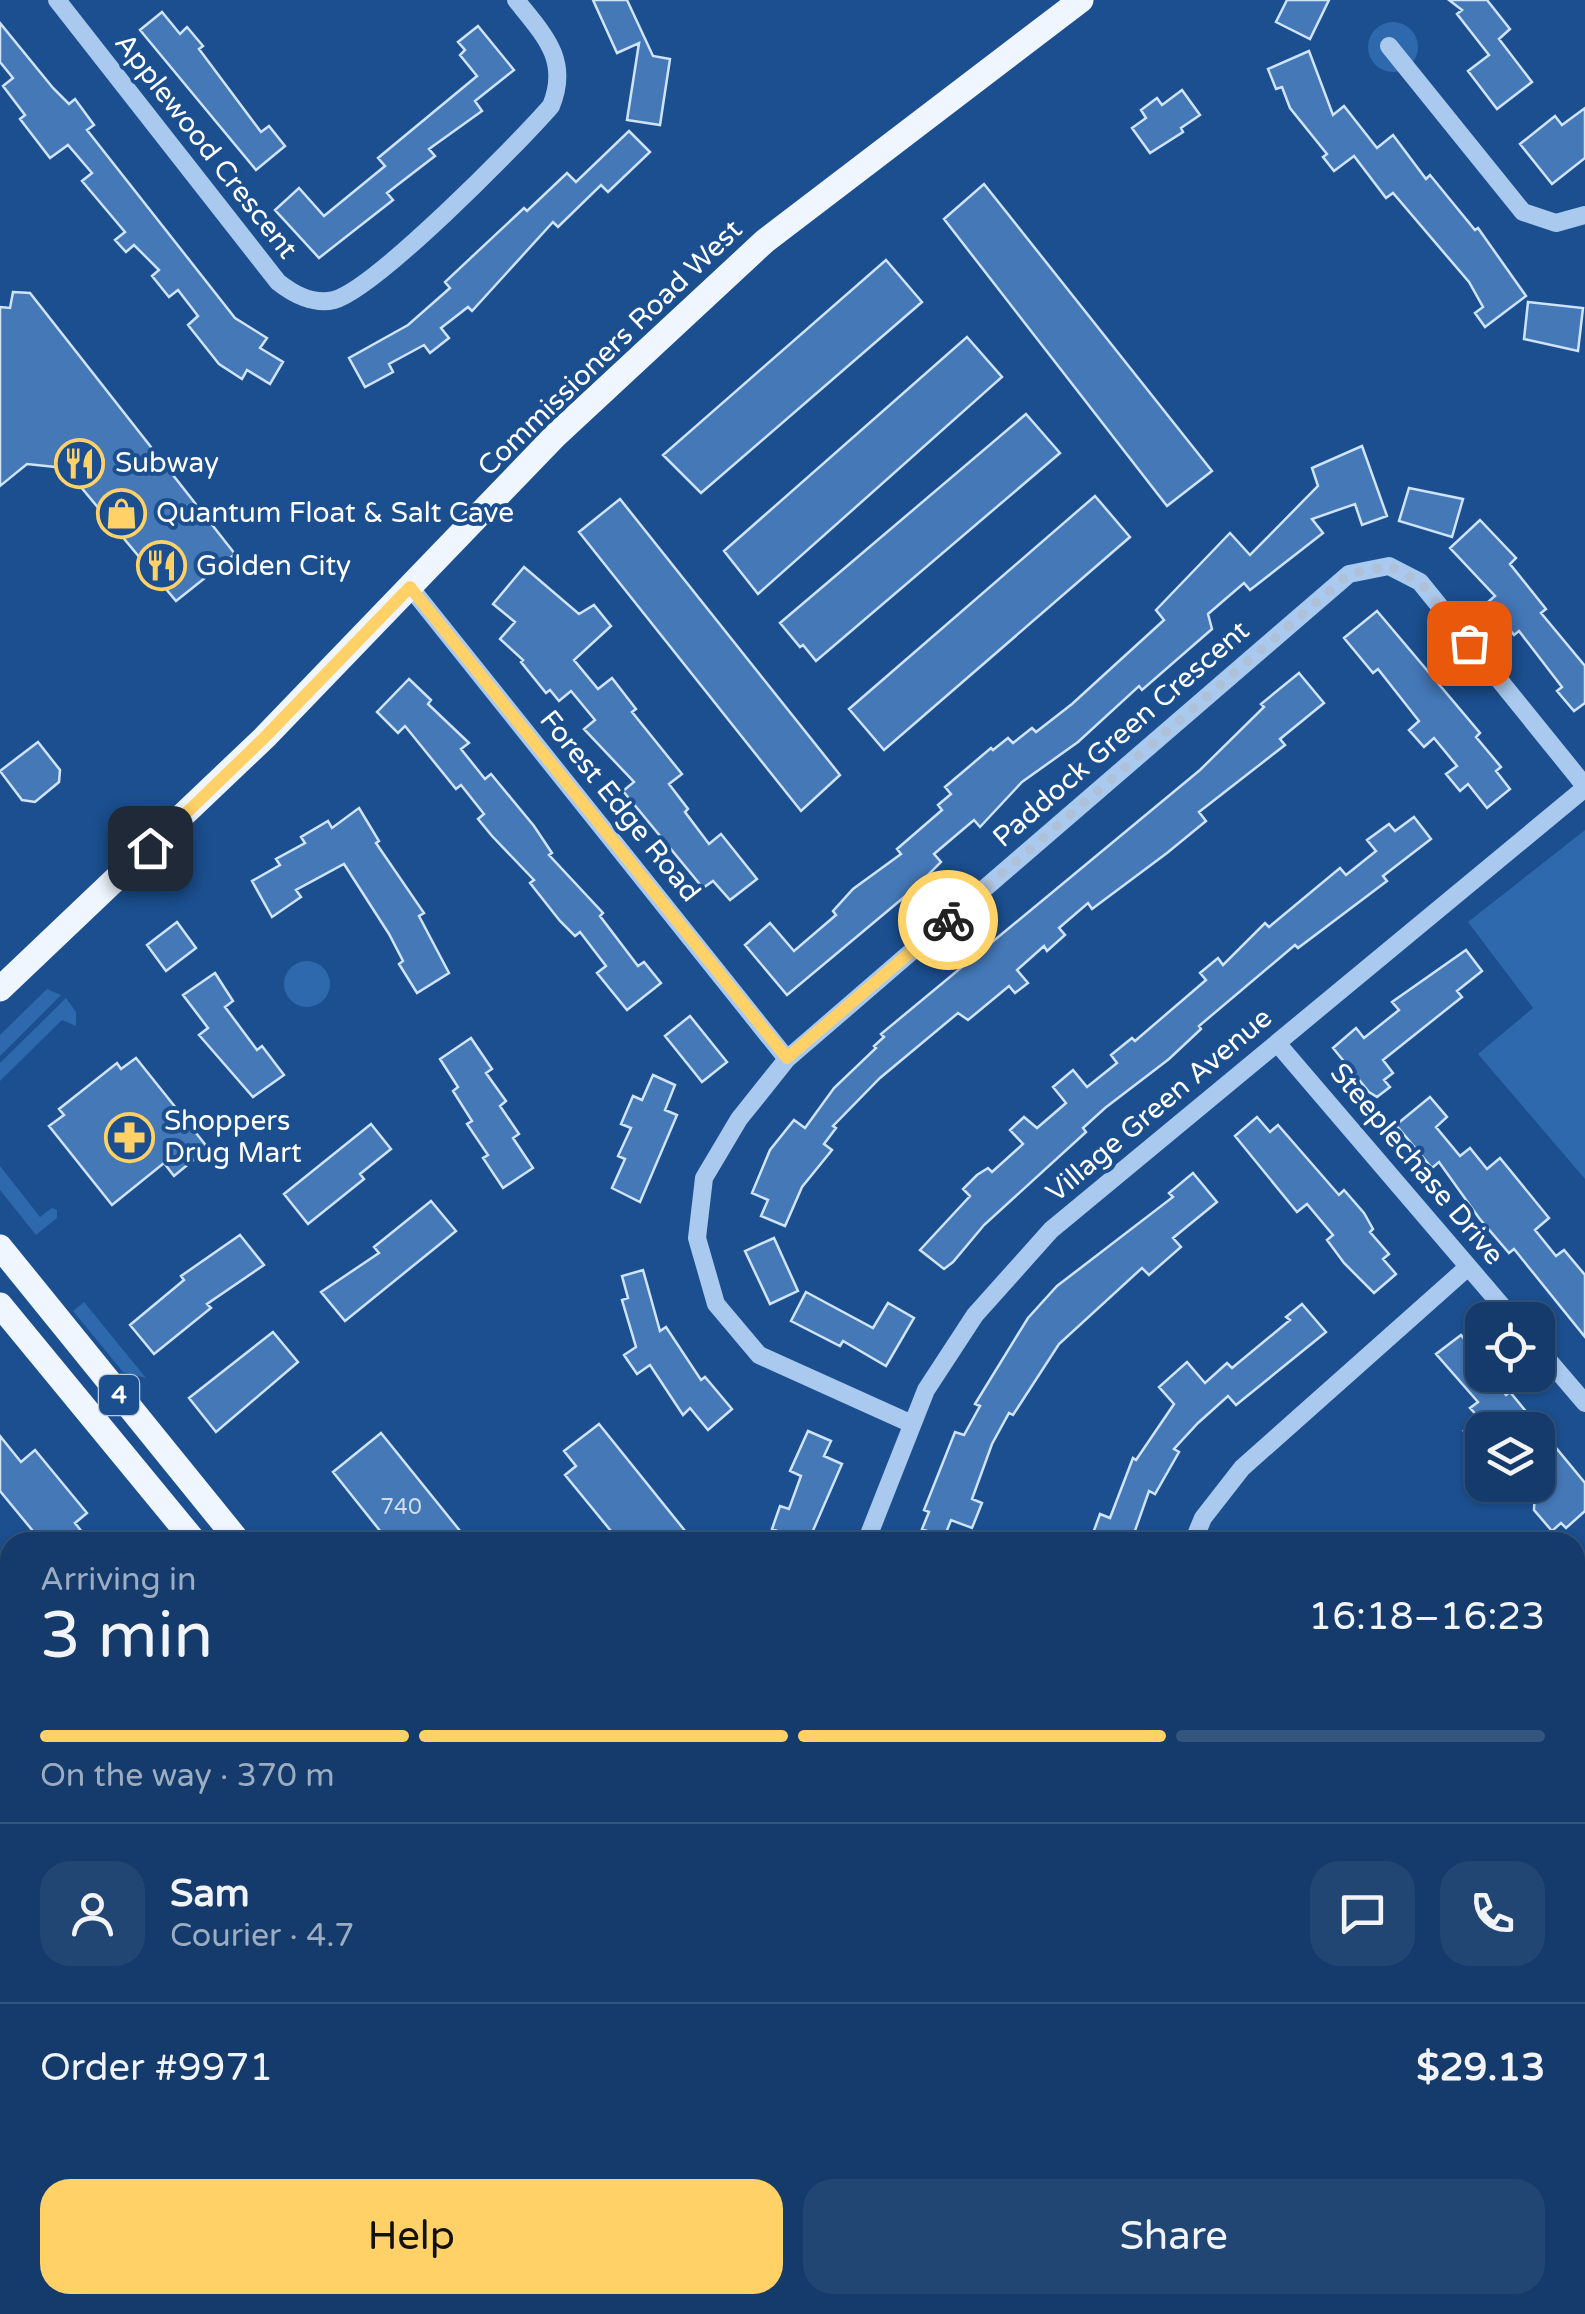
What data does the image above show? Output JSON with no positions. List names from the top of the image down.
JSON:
{
  "streets": {
    "main road": ["Commissioners Road West", "4"],
    "street": [
      "Applewood Crescent",
      "Paddock Green Crescent",
      "Forest Edge Road",
      "Village Green Avenue",
      "Steeplechase Drive"
    ]
  },
  "crossings": [
    ["Commissioners Road West", "Forest Edge Road"],
    ["Paddock Green Crescent", "Forest Edge Road"],
    ["Paddock Green Crescent", "Village Green Avenue"],
    ["Village Green Avenue", "Steeplechase Drive"]
  ],
  "places": {
    "restaurant": ["Subway", "Golden City"],
    "shop": ["Quantum Float & Salt Cave"],
    "pharmacy": ["Shoppers Drug Mart"]
  },
  "house_numbers": ["740"],
  "page": {
    "heading": ["3 min", "Arriving in", "16:18–16:23"],
    "panel": [
      "Sam",
      "Courier · 4.7",
      "Order #9971",
      "$29.13"
    ],
    "bar": "On the way · 370 m",
    "buttons": ["Help", "Share"]
  }
}
